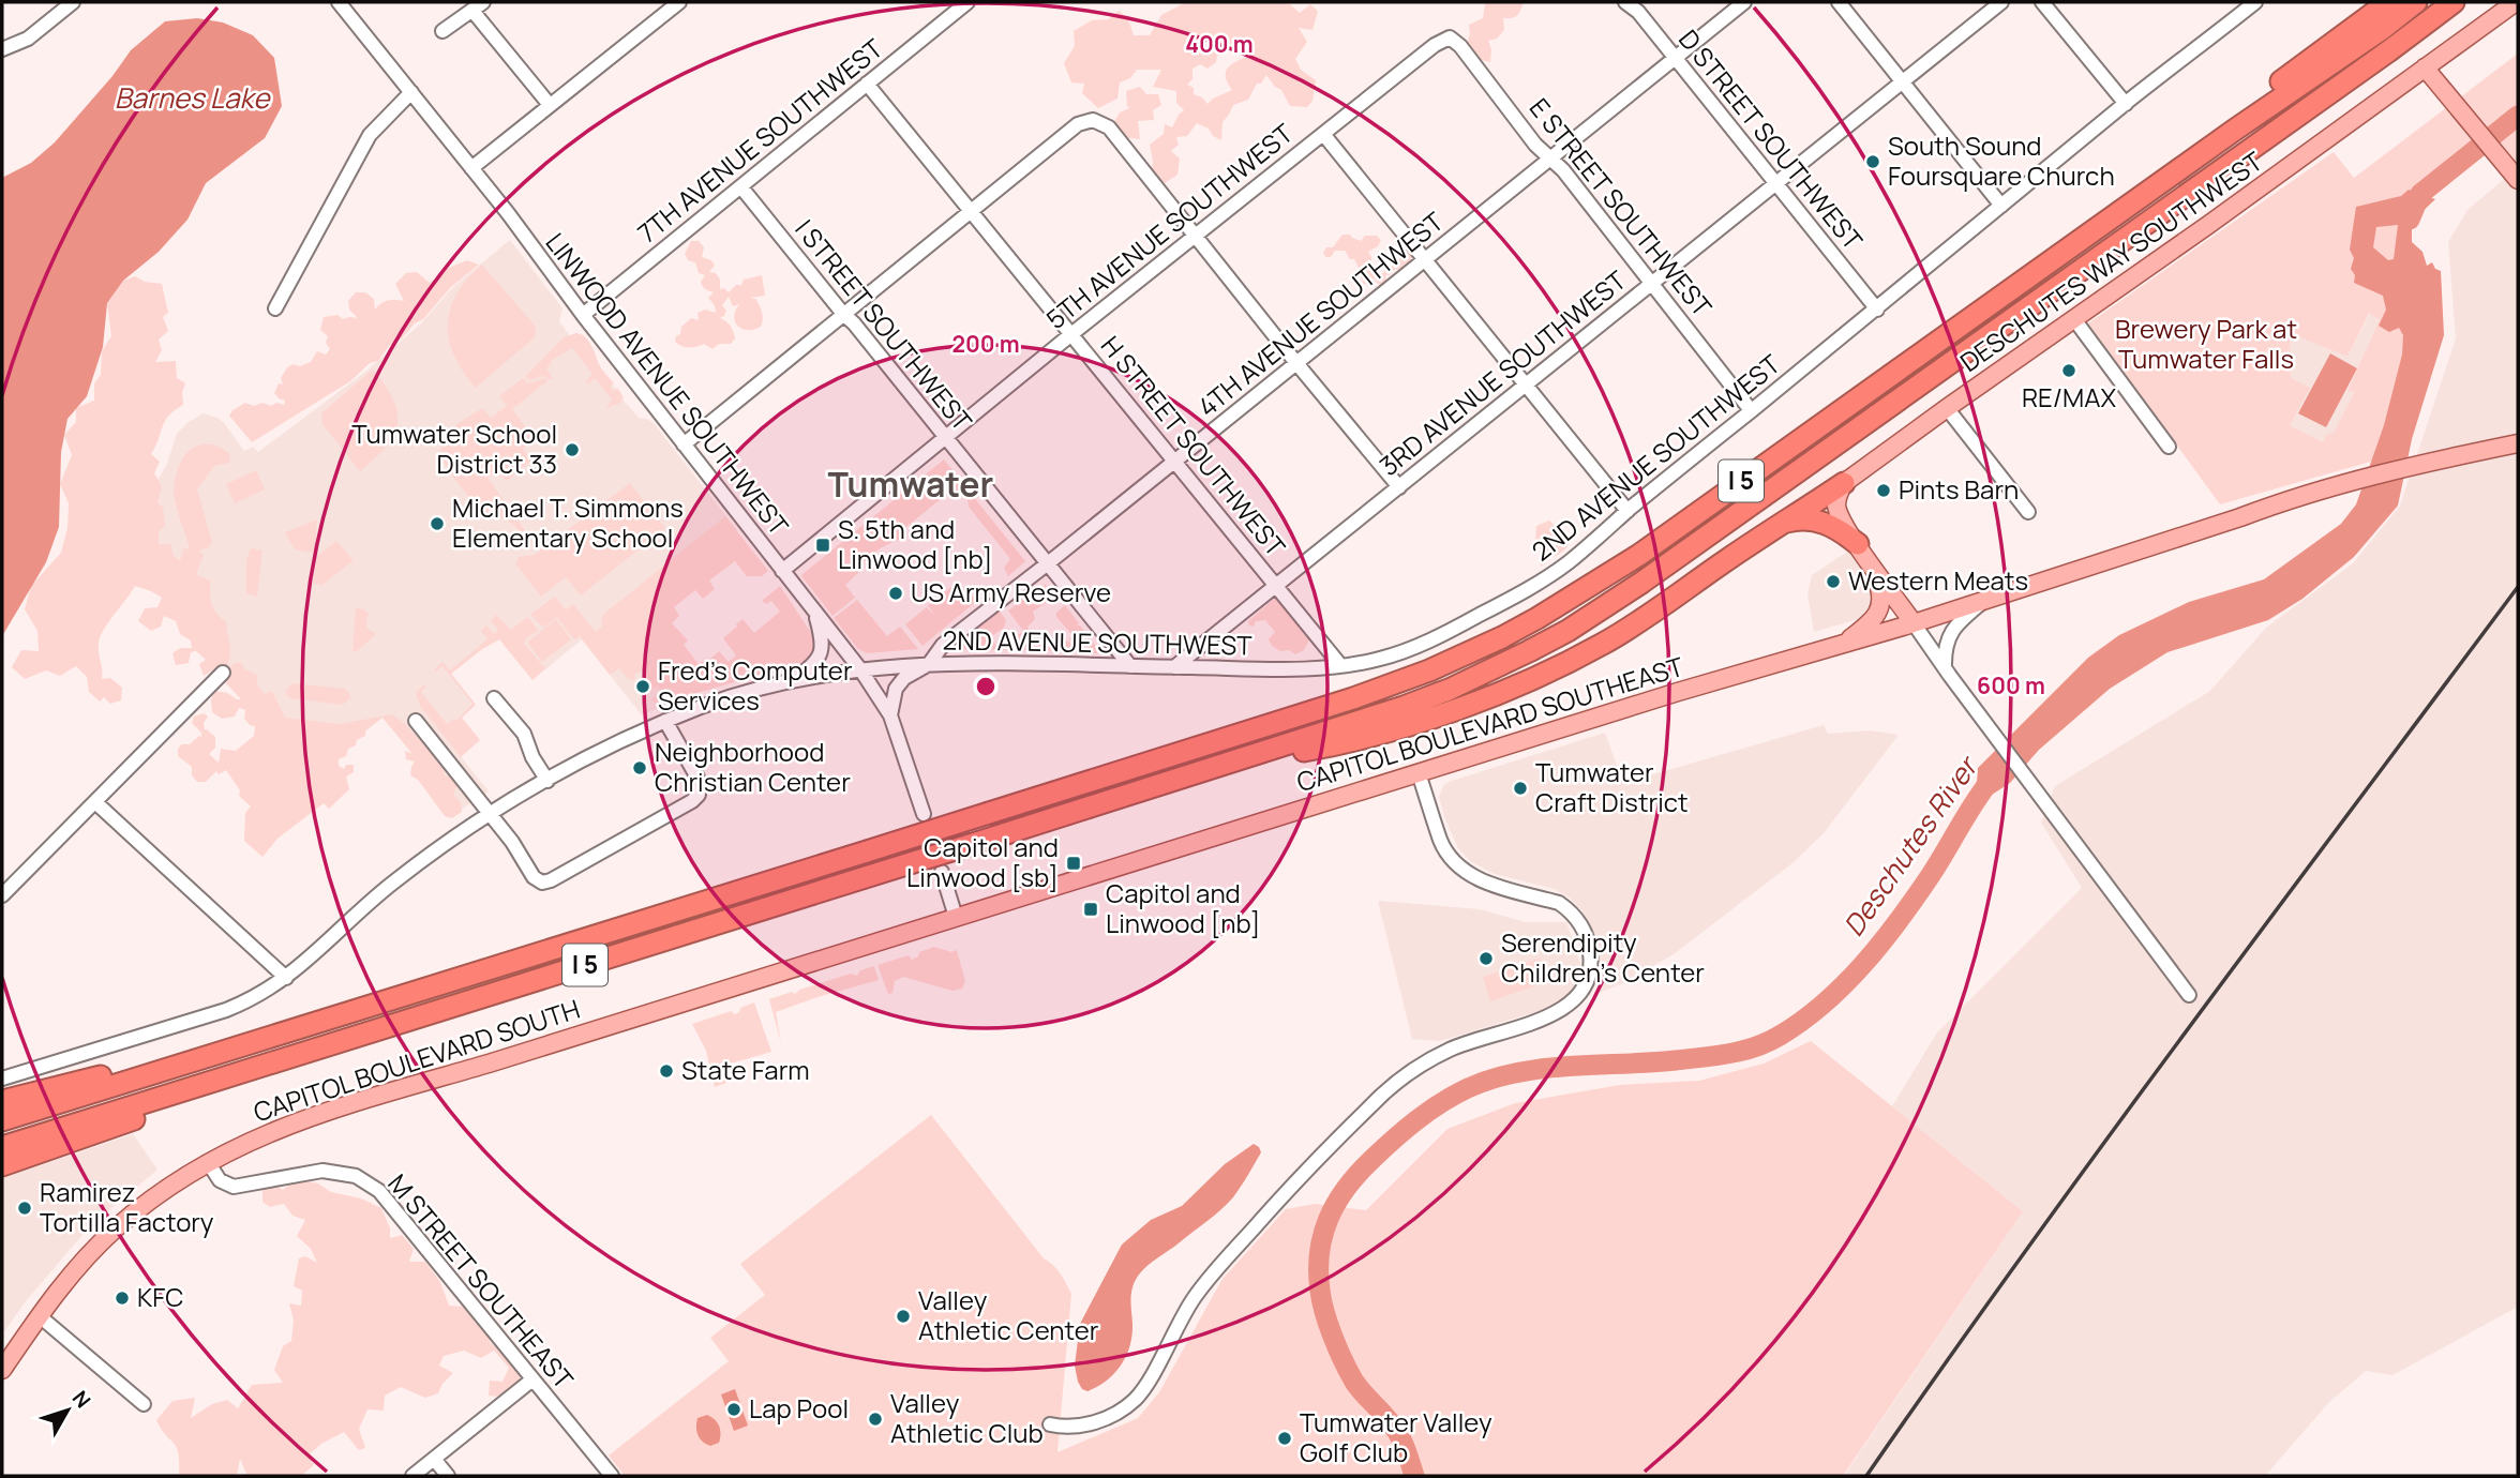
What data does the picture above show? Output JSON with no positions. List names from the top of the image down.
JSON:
{
  "streets": {
    "highway": ["I 5"],
    "main road": ["DESCHUTES WAY SOUTHWEST", "CAPITOL BOULEVARD SOUTHEAST", "CAPITOL BOULEVARD SOUTH"],
    "street": [
      "D STREET SOUTHWEST",
      "7TH AVENUE SOUTHWEST",
      "E STREET SOUTHWEST",
      "5TH AVENUE SOUTHWEST",
      "4TH AVENUE SOUTHWEST",
      "I STREET SOUTHWEST",
      "3RD AVENUE SOUTHWEST",
      "LINWOOD AVENUE SOUTHWEST",
      "H STREET SOUTHWEST",
      "2ND AVENUE SOUTHWEST",
      "M STREET SOUTHEAST"
    ]
  },
  "crossings": [
    ["D STREET SOUTHWEST", "4TH AVENUE SOUTHWEST"],
    ["D STREET SOUTHWEST", "3RD AVENUE SOUTHWEST"],
    ["D STREET SOUTHWEST", "2ND AVENUE SOUTHWEST"],
    ["7TH AVENUE SOUTHWEST", "I STREET SOUTHWEST"],
    ["7TH AVENUE SOUTHWEST", "LINWOOD AVENUE SOUTHWEST"],
    ["7TH AVENUE SOUTHWEST", "H STREET SOUTHWEST"],
    ["E STREET SOUTHWEST", "5TH AVENUE SOUTHWEST"],
    ["E STREET SOUTHWEST", "4TH AVENUE SOUTHWEST"],
    ["E STREET SOUTHWEST", "3RD AVENUE SOUTHWEST"],
    ["E STREET SOUTHWEST", "2ND AVENUE SOUTHWEST"],
    ["5TH AVENUE SOUTHWEST", "I STREET SOUTHWEST"],
    ["5TH AVENUE SOUTHWEST", "LINWOOD AVENUE SOUTHWEST"],
    ["5TH AVENUE SOUTHWEST", "H STREET SOUTHWEST"],
    ["4TH AVENUE SOUTHWEST", "I STREET SOUTHWEST"],
    ["4TH AVENUE SOUTHWEST", "LINWOOD AVENUE SOUTHWEST"],
    ["4TH AVENUE SOUTHWEST", "H STREET SOUTHWEST"],
    ["4TH AVENUE SOUTHWEST", "2ND AVENUE SOUTHWEST"],
    ["I STREET SOUTHWEST", "2ND AVENUE SOUTHWEST"],
    ["3RD AVENUE SOUTHWEST", "H STREET SOUTHWEST"],
    ["3RD AVENUE SOUTHWEST", "2ND AVENUE SOUTHWEST"],
    ["LINWOOD AVENUE SOUTHWEST", "2ND AVENUE SOUTHWEST"],
    ["H STREET SOUTHWEST", "2ND AVENUE SOUTHWEST"],
    ["CAPITOL BOULEVARD SOUTHEAST", "CAPITOL BOULEVARD SOUTH"],
    ["CAPITOL BOULEVARD SOUTH", "M STREET SOUTHEAST"]
  ],
  "districts": ["Tumwater"],
  "water": ["Barnes Lake", "Deschutes River"],
  "parks": ["Brewery Park at Tumwater Falls"],
  "places": {
    "other": [
      "South Sound Foursquare Church",
      "RE/MAX",
      "Tumwater School District 33",
      "Pints Barn",
      "Michael T. Simmons Elementary School",
      "Western Meats",
      "US Army Reserve",
      "Fred's Computer Services",
      "Neighborhood Christian Center",
      "Tumwater Craft District",
      "Serendipity Children's Center",
      "State Farm",
      "Ramirez Tortilla Factory",
      "KFC",
      "Valley Athletic Center",
      "Lap Pool",
      "Valley Athletic Club",
      "Tumwater Valley Golf Club"
    ],
    "transit": ["S. 5th and Linwood [nb]", "Capitol and Linwood [sb]", "Capitol and Linwood [nb]"]
  },
  "north": "top right",
  "rings": ["400 m", "200 m", "600 m"]
}
